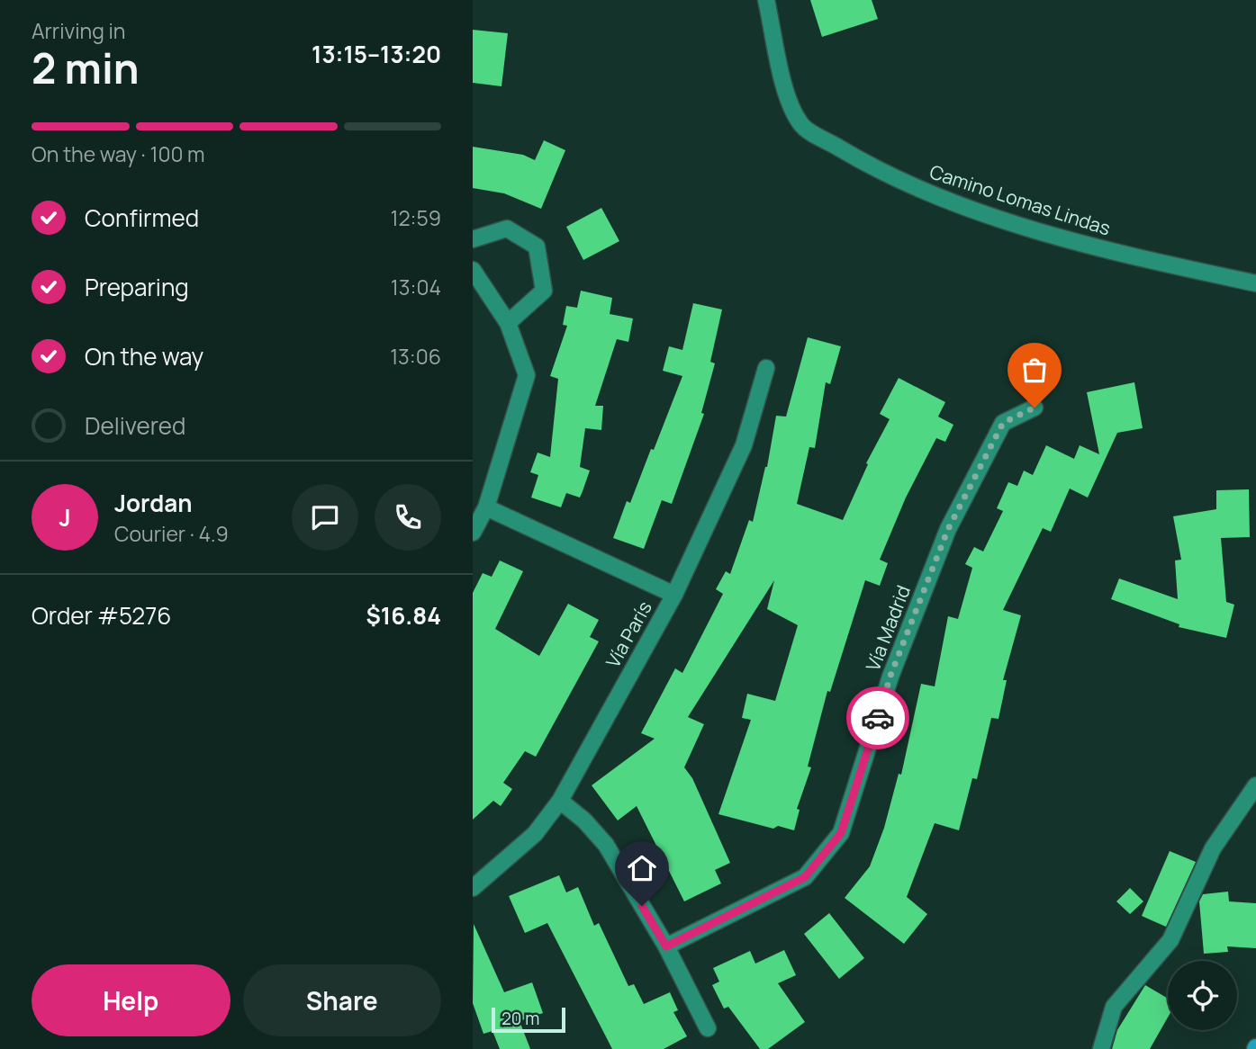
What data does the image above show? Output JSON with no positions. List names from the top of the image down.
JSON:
{
  "streets": {
    "street": ["Camino Lomas Lindas", "Vía Madrid", "Vía París"]
  },
  "scale_bar": "20 m",
  "page": {
    "heading": ["2 min", "Arriving in", "13:15–13:20"],
    "panel": [
      "Jordan",
      "Courier · 4.9",
      "Order #5276",
      "$16.84"
    ],
    "bar": "On the way · 100 m",
    "list": [
      ["Confirmed", "12:59"],
      ["Preparing", "13:04"],
      ["On the way", "13:06"],
      "Delivered"
    ],
    "round": "J",
    "buttons": ["Help", "Share"],
    "scale": "20 m"
  }
}
